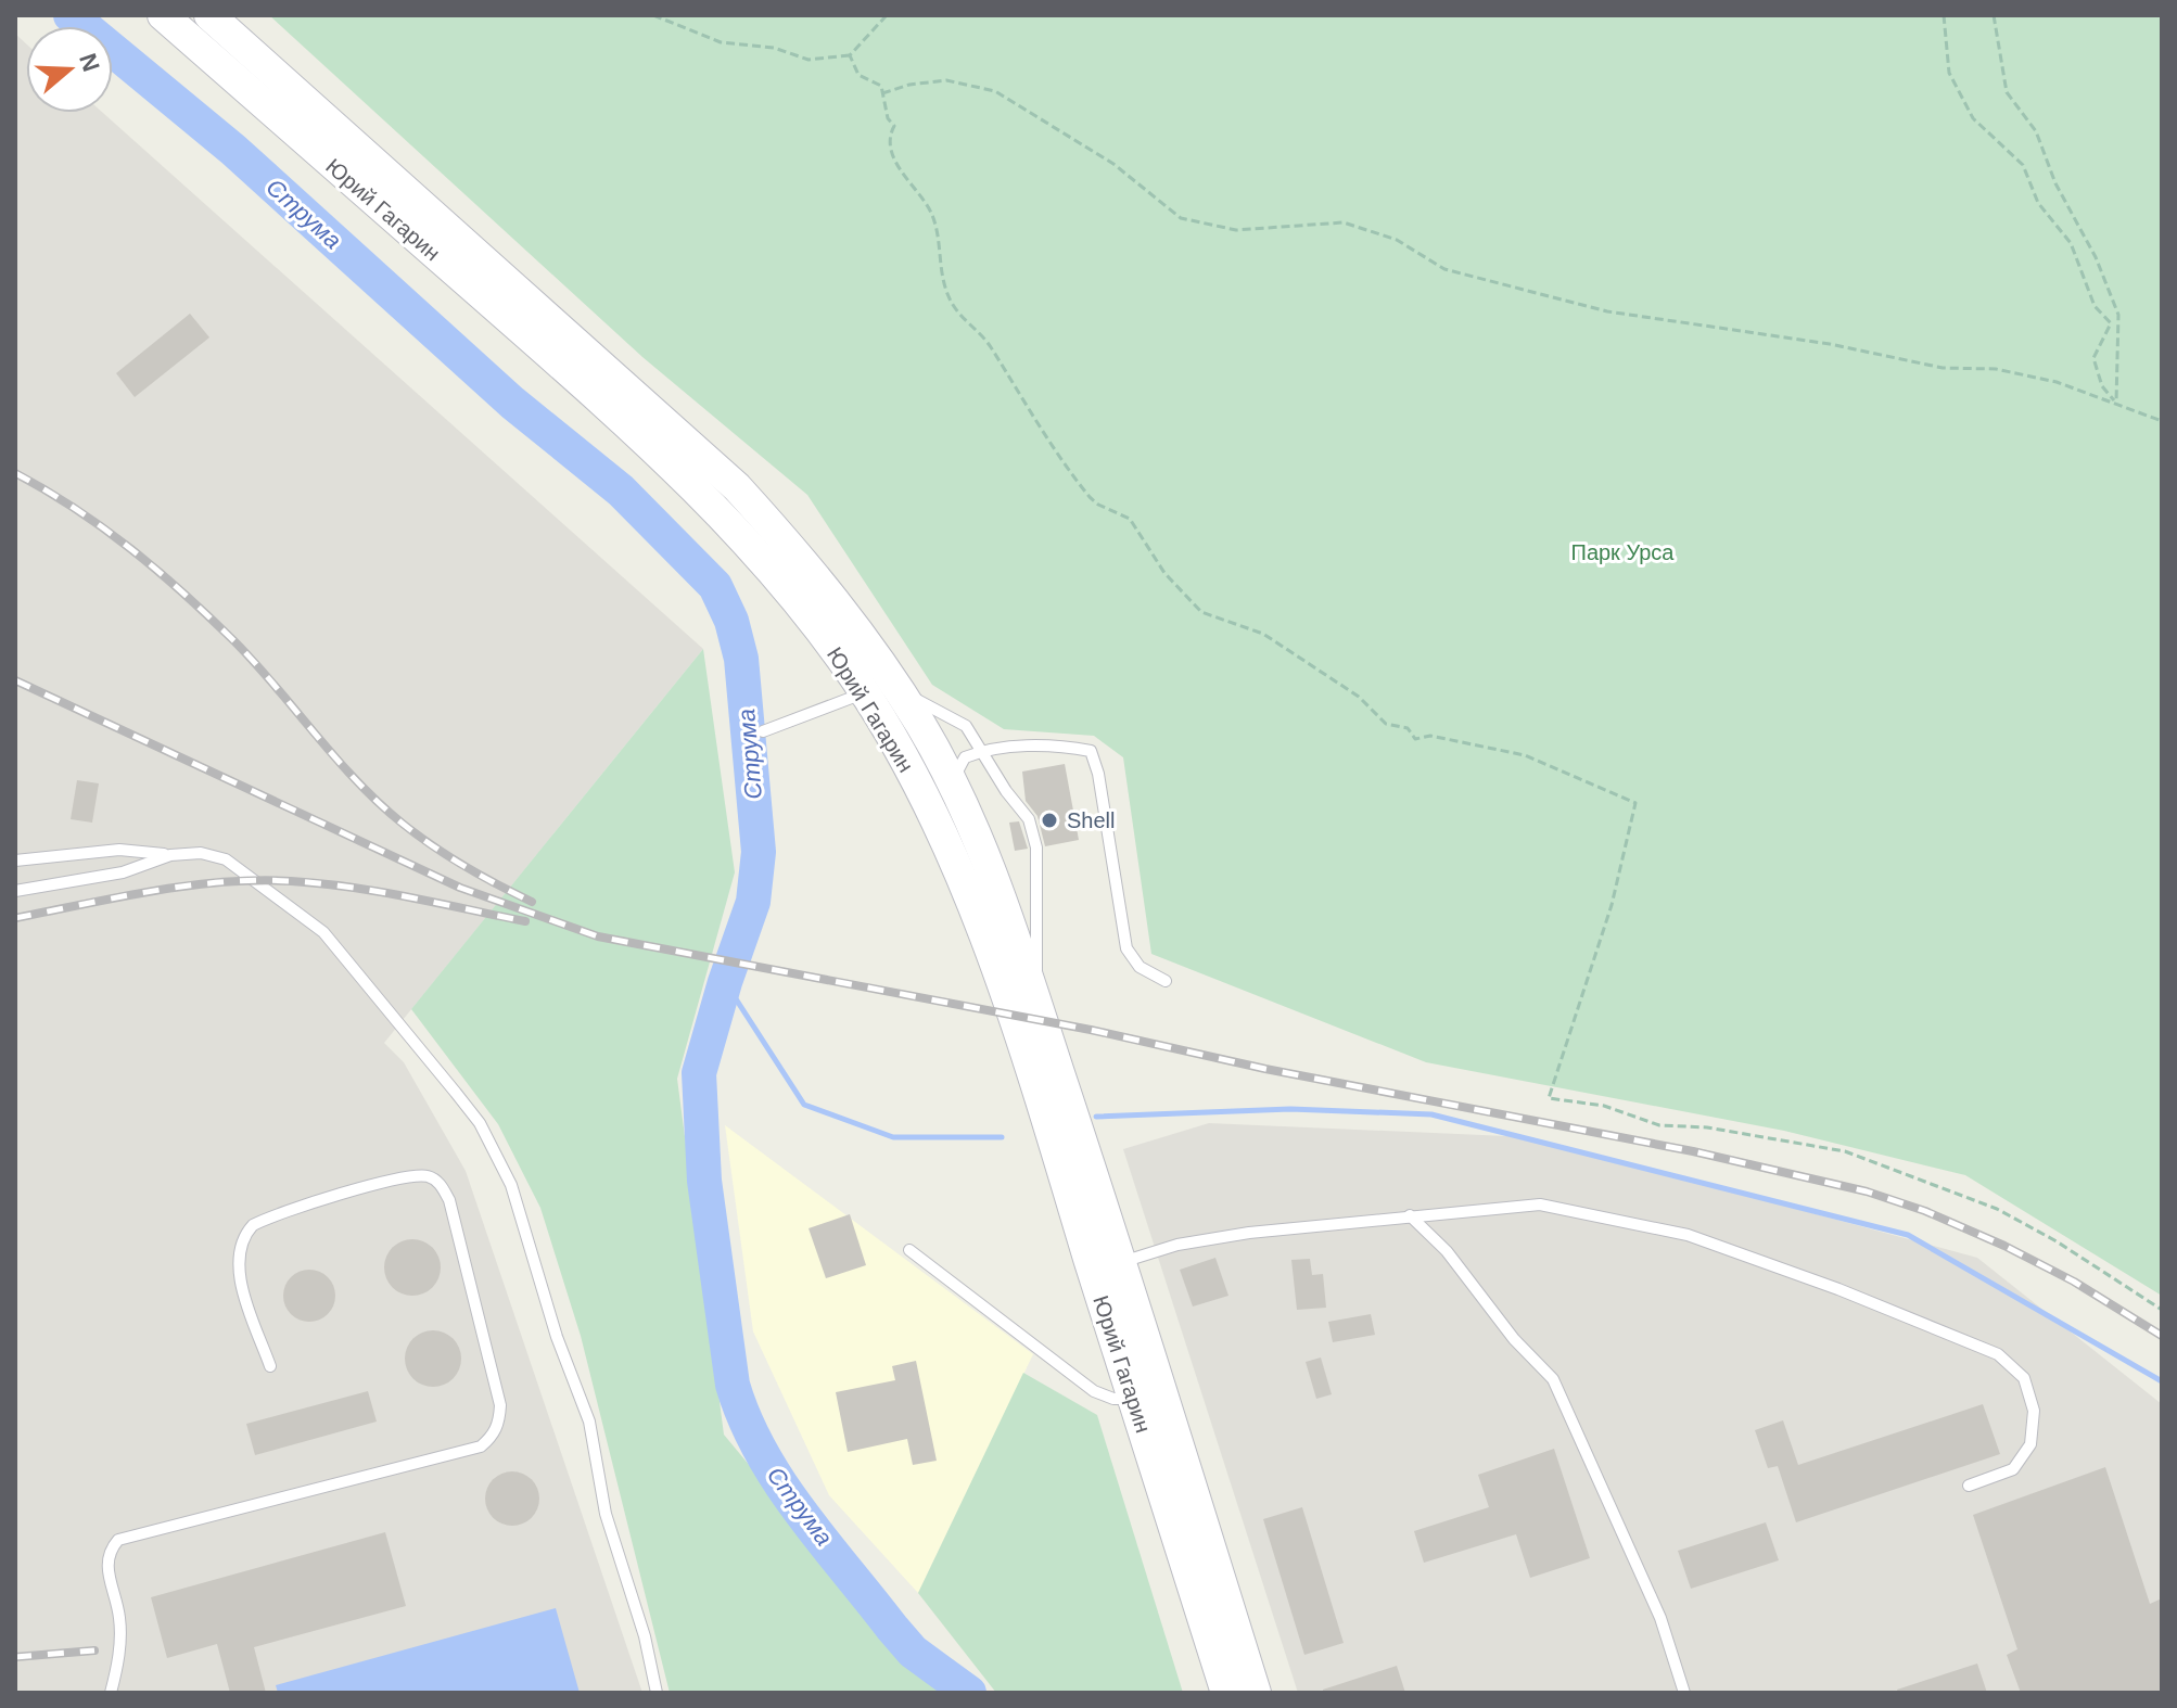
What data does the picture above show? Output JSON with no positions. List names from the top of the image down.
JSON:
{
  "streets": {
    "street": ["Юрий Гагарин"]
  },
  "water": ["Струма"],
  "parks": ["Парк Урса"],
  "places": ["Shell"],
  "north": "right"
}
